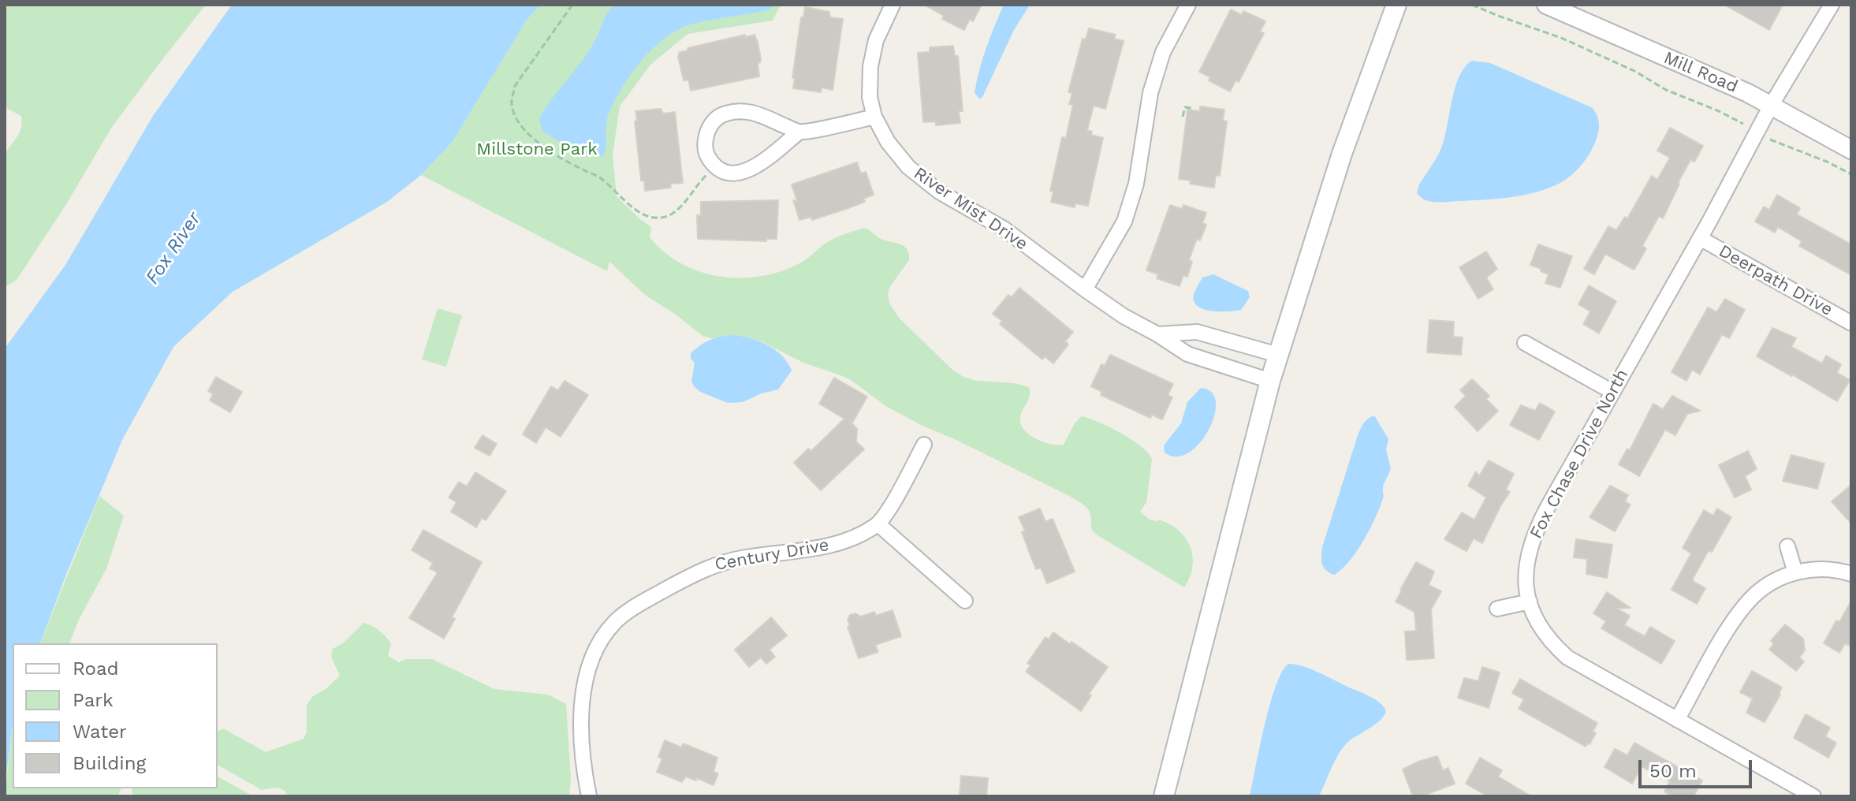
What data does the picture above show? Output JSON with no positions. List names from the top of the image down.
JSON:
{
  "streets": {
    "street": [
      "Mill Road",
      "River Mist Drive",
      "Deerpath Drive",
      "Fox Chase Drive North",
      "Century Drive"
    ]
  },
  "crossings": [
    ["Mill Road", "Fox Chase Drive North"],
    ["Deerpath Drive", "Fox Chase Drive North"]
  ],
  "water": ["Fox River"],
  "parks": ["Millstone Park"],
  "legend": [
    "Road",
    "Park",
    "Water",
    "Building"
  ],
  "scale_bar": "50 m"
}
